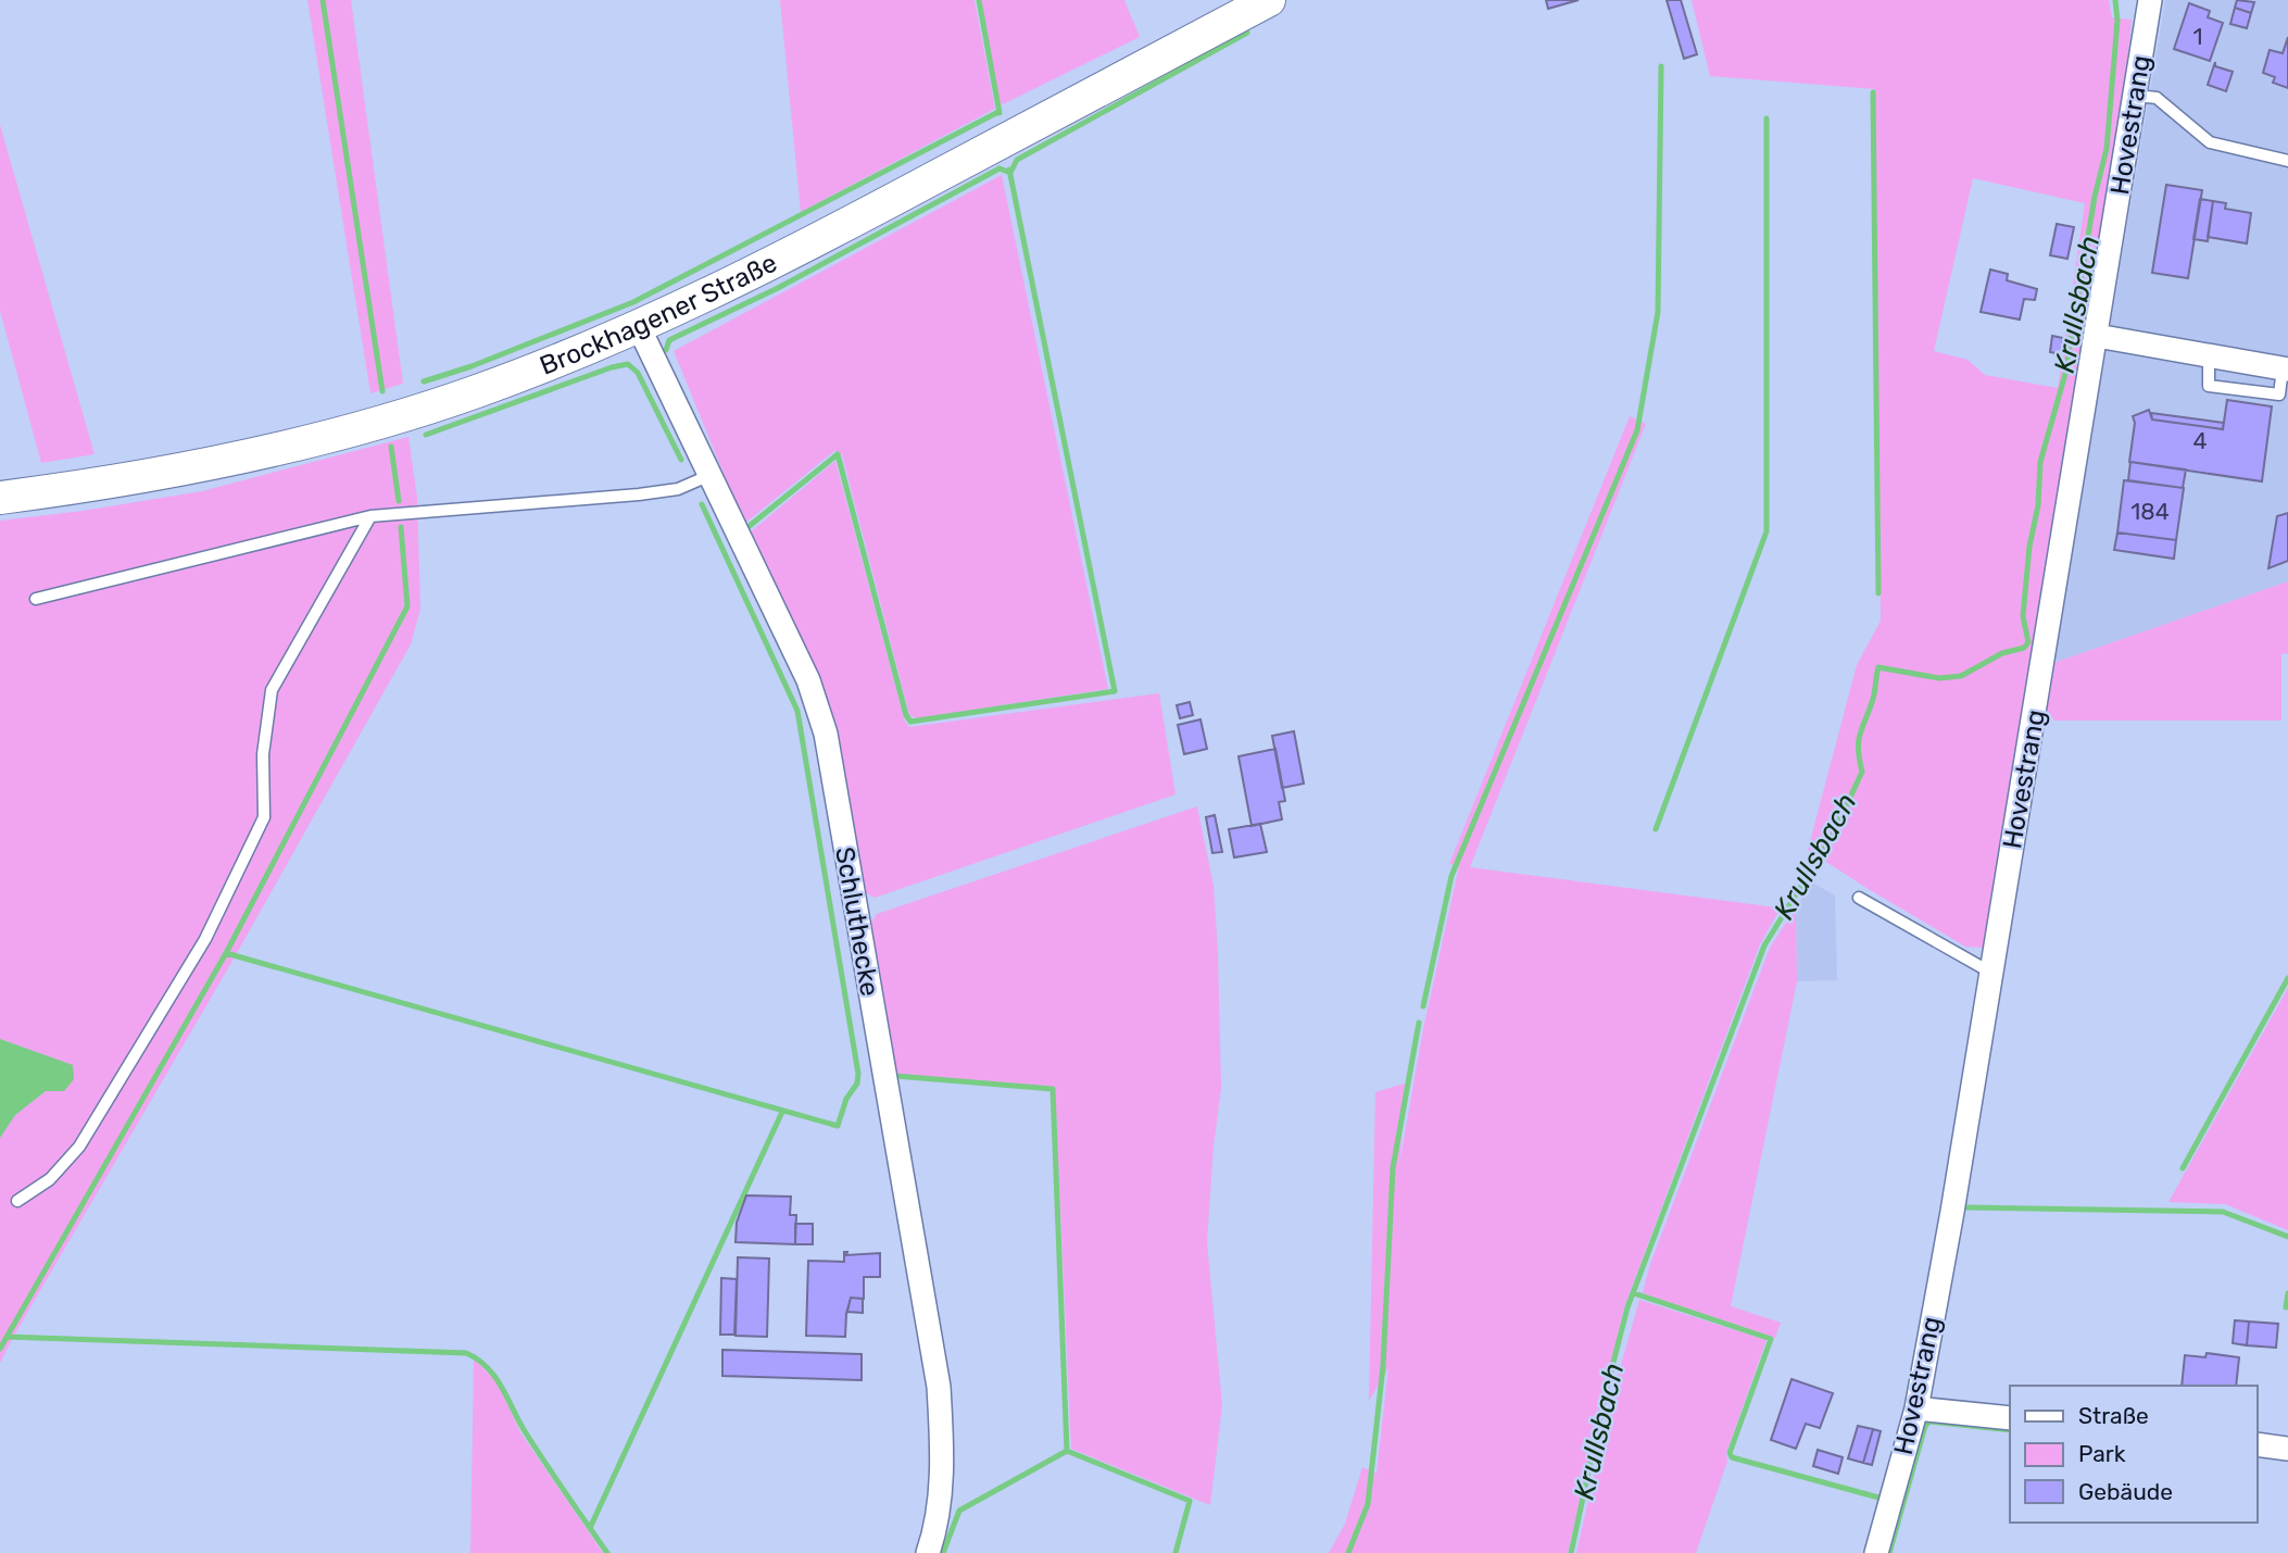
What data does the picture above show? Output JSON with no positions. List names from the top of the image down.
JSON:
{
  "streets": {
    "main road": ["Brockhagener Straße"],
    "street": ["Hovestrang", "Schluthecke"]
  },
  "crossings": [
    ["Brockhagener Straße", "Schluthecke"]
  ],
  "water": ["Krullsbach"],
  "house_numbers": ["1", "4", "184"],
  "legend": ["Straße", "Park", "Gebäude"]
}
